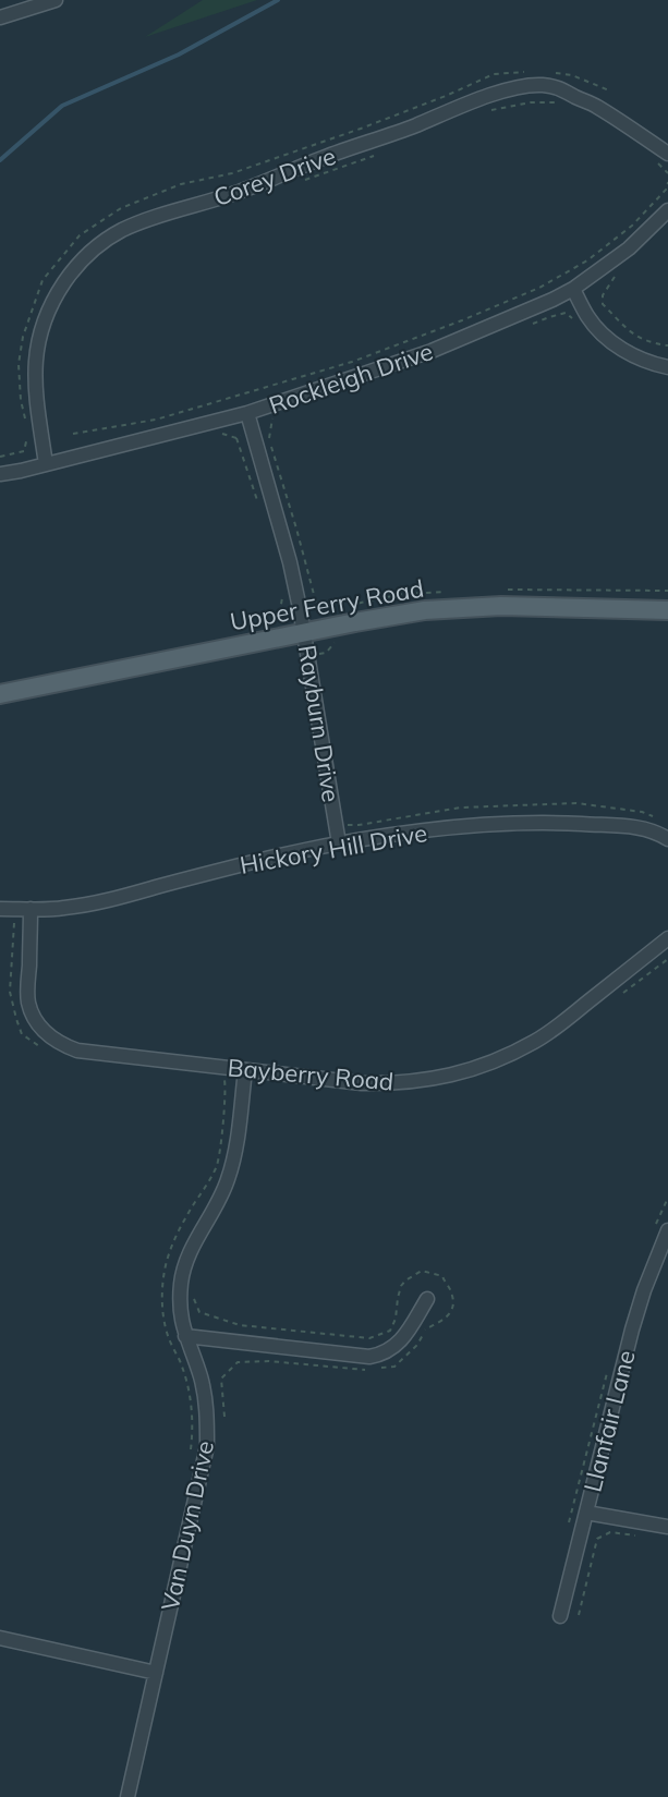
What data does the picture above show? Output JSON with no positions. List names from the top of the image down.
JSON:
{
  "streets": {
    "main road": ["Upper Ferry Road"],
    "street": [
      "Corey Drive",
      "Rockleigh Drive",
      "Rayburn Drive",
      "Hickory Hill Drive",
      "Bayberry Road",
      "Llanfair Lane",
      "Van Duyn Drive"
    ]
  },
  "crossings": [
    ["Corey Drive", "Rockleigh Drive"],
    ["Rockleigh Drive", "Rayburn Drive"],
    ["Upper Ferry Road", "Rayburn Drive"],
    ["Rayburn Drive", "Hickory Hill Drive"],
    ["Hickory Hill Drive", "Bayberry Road"],
    ["Bayberry Road", "Van Duyn Drive"]
  ]
}
